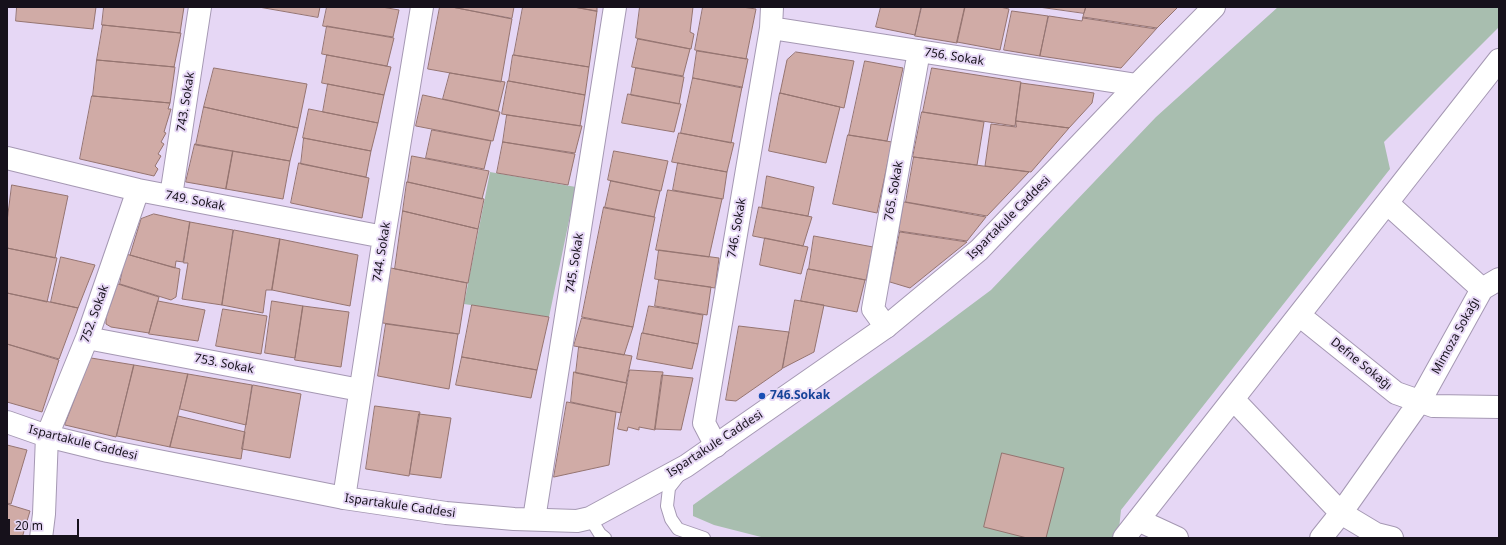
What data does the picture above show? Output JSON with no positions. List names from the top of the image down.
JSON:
{
  "streets": {
    "street": [
      "756. Sokak",
      "743. Sokak",
      "765. Sokak",
      "749. Sokak",
      "Ispartakule Caddesi",
      "746. Sokak",
      "744. Sokak",
      "745. Sokak",
      "752. Sokak",
      "Mimoza Sokağı",
      "753. Sokak",
      "Defne Sokağı"
    ]
  },
  "crossings": [
    ["756. Sokak", "765. Sokak"],
    ["756. Sokak", "Ispartakule Caddesi"],
    ["756. Sokak", "746. Sokak"],
    ["743. Sokak", "749. Sokak"],
    ["765. Sokak", "Ispartakule Caddesi"],
    ["749. Sokak", "744. Sokak"],
    ["749. Sokak", "752. Sokak"],
    ["Ispartakule Caddesi", "746. Sokak"],
    ["Ispartakule Caddesi", "744. Sokak"],
    ["Ispartakule Caddesi", "745. Sokak"],
    ["Ispartakule Caddesi", "752. Sokak"],
    ["744. Sokak", "753. Sokak"],
    ["752. Sokak", "753. Sokak"],
    ["Mimoza Sokağı", "Defne Sokağı"]
  ],
  "places": ["746.Sokak"],
  "scale_bar": "20 m"
}
